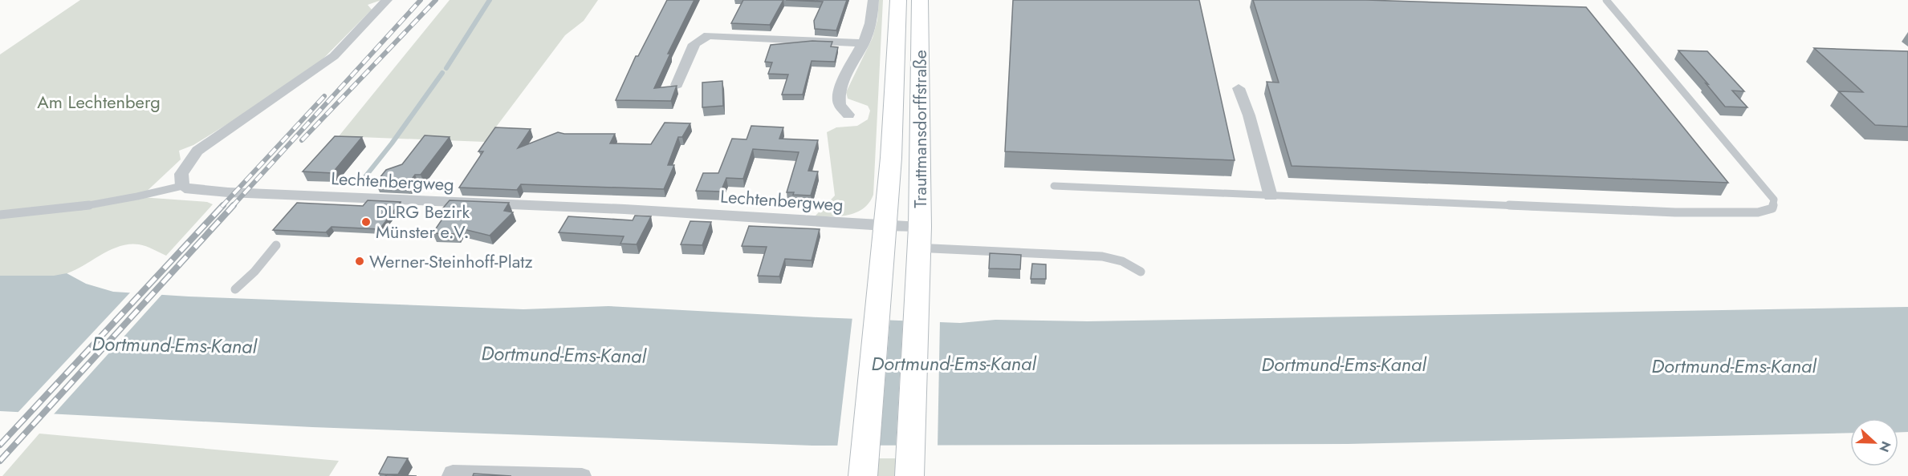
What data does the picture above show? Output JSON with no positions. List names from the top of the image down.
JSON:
{
  "streets": {
    "main road": ["Trauttmansdorffstraße"],
    "street": ["Lechtenbergweg"]
  },
  "crossings": [
    ["Trauttmansdorffstraße", "Lechtenbergweg"]
  ],
  "water": ["Dortmund-Ems-Kanal"],
  "parks": ["Am Lechtenberg"],
  "places": ["DLRG Bezirk Münster e.V.", "Werner-Steinhoff-Platz"],
  "north": "right"
}
